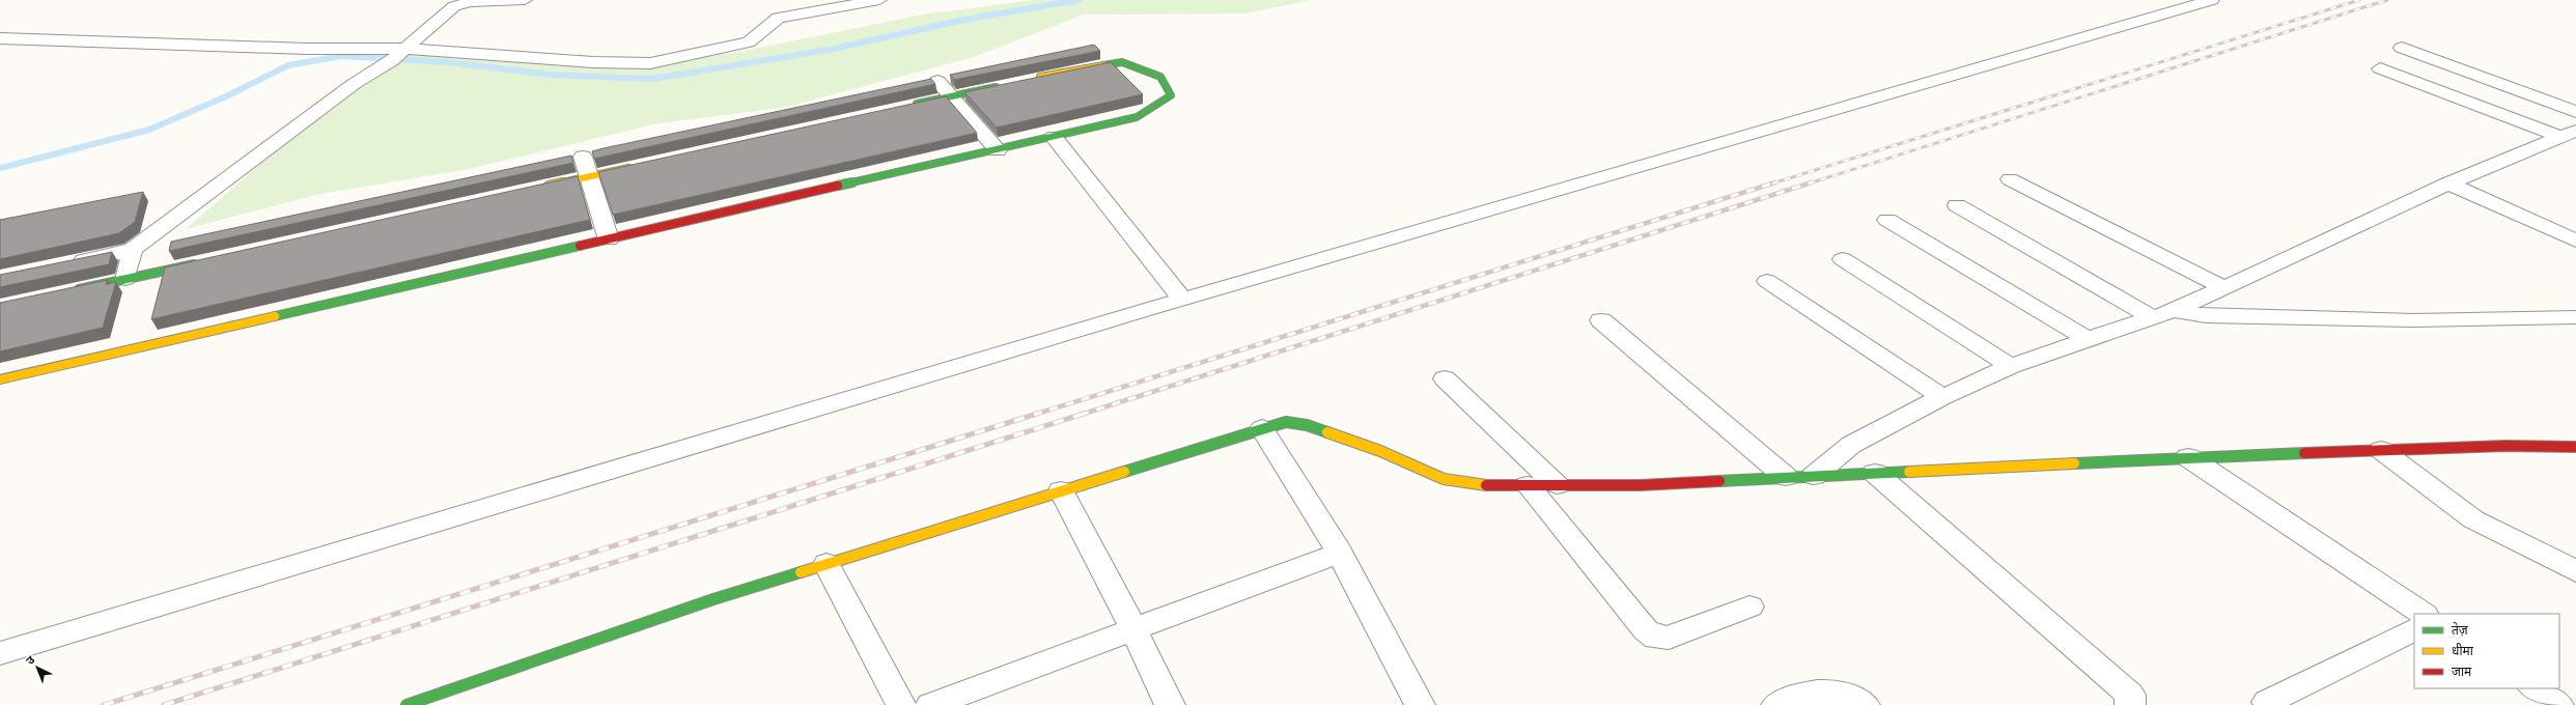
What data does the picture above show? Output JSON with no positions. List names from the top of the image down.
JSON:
{
  "legend": ["तेज़", "धीमा", "जाम"],
  "north": "top left"
}
